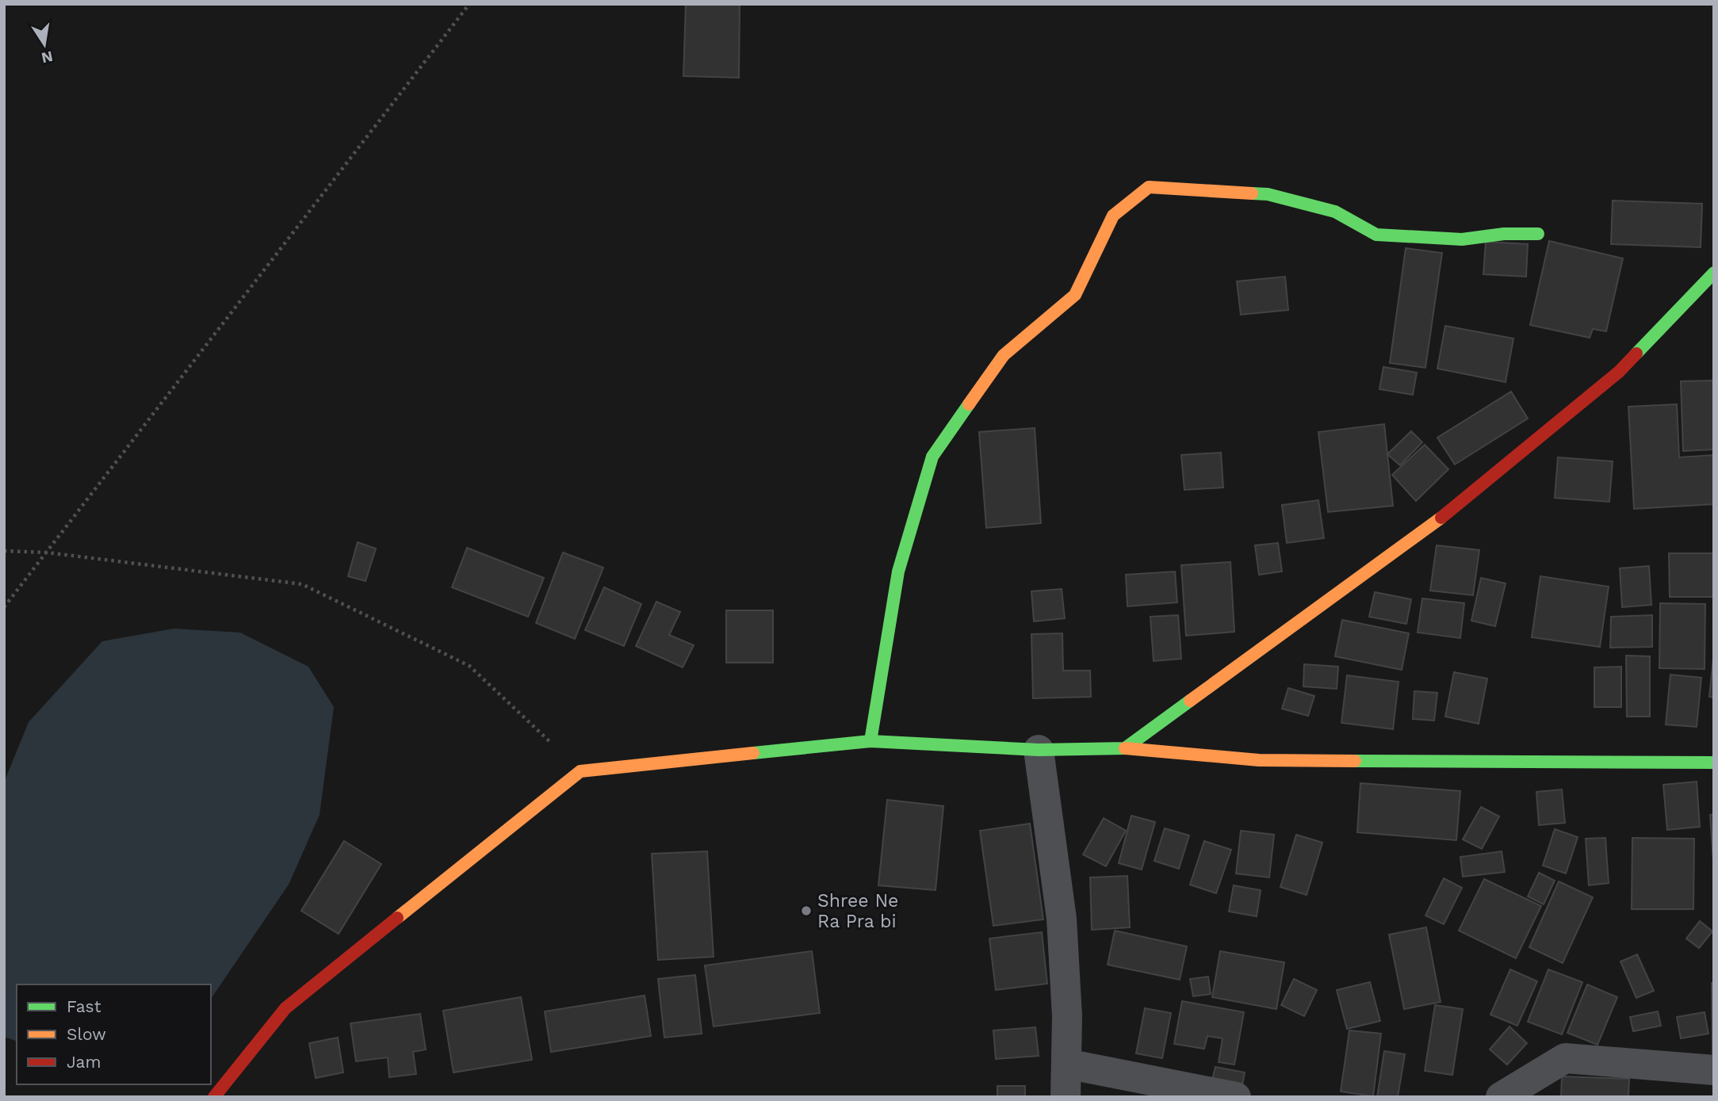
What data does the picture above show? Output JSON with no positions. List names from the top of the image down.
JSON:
{
  "places": ["Shree Ne Ra Pra bi"],
  "legend": ["Fast", "Slow", "Jam"],
  "north": "bottom"
}
